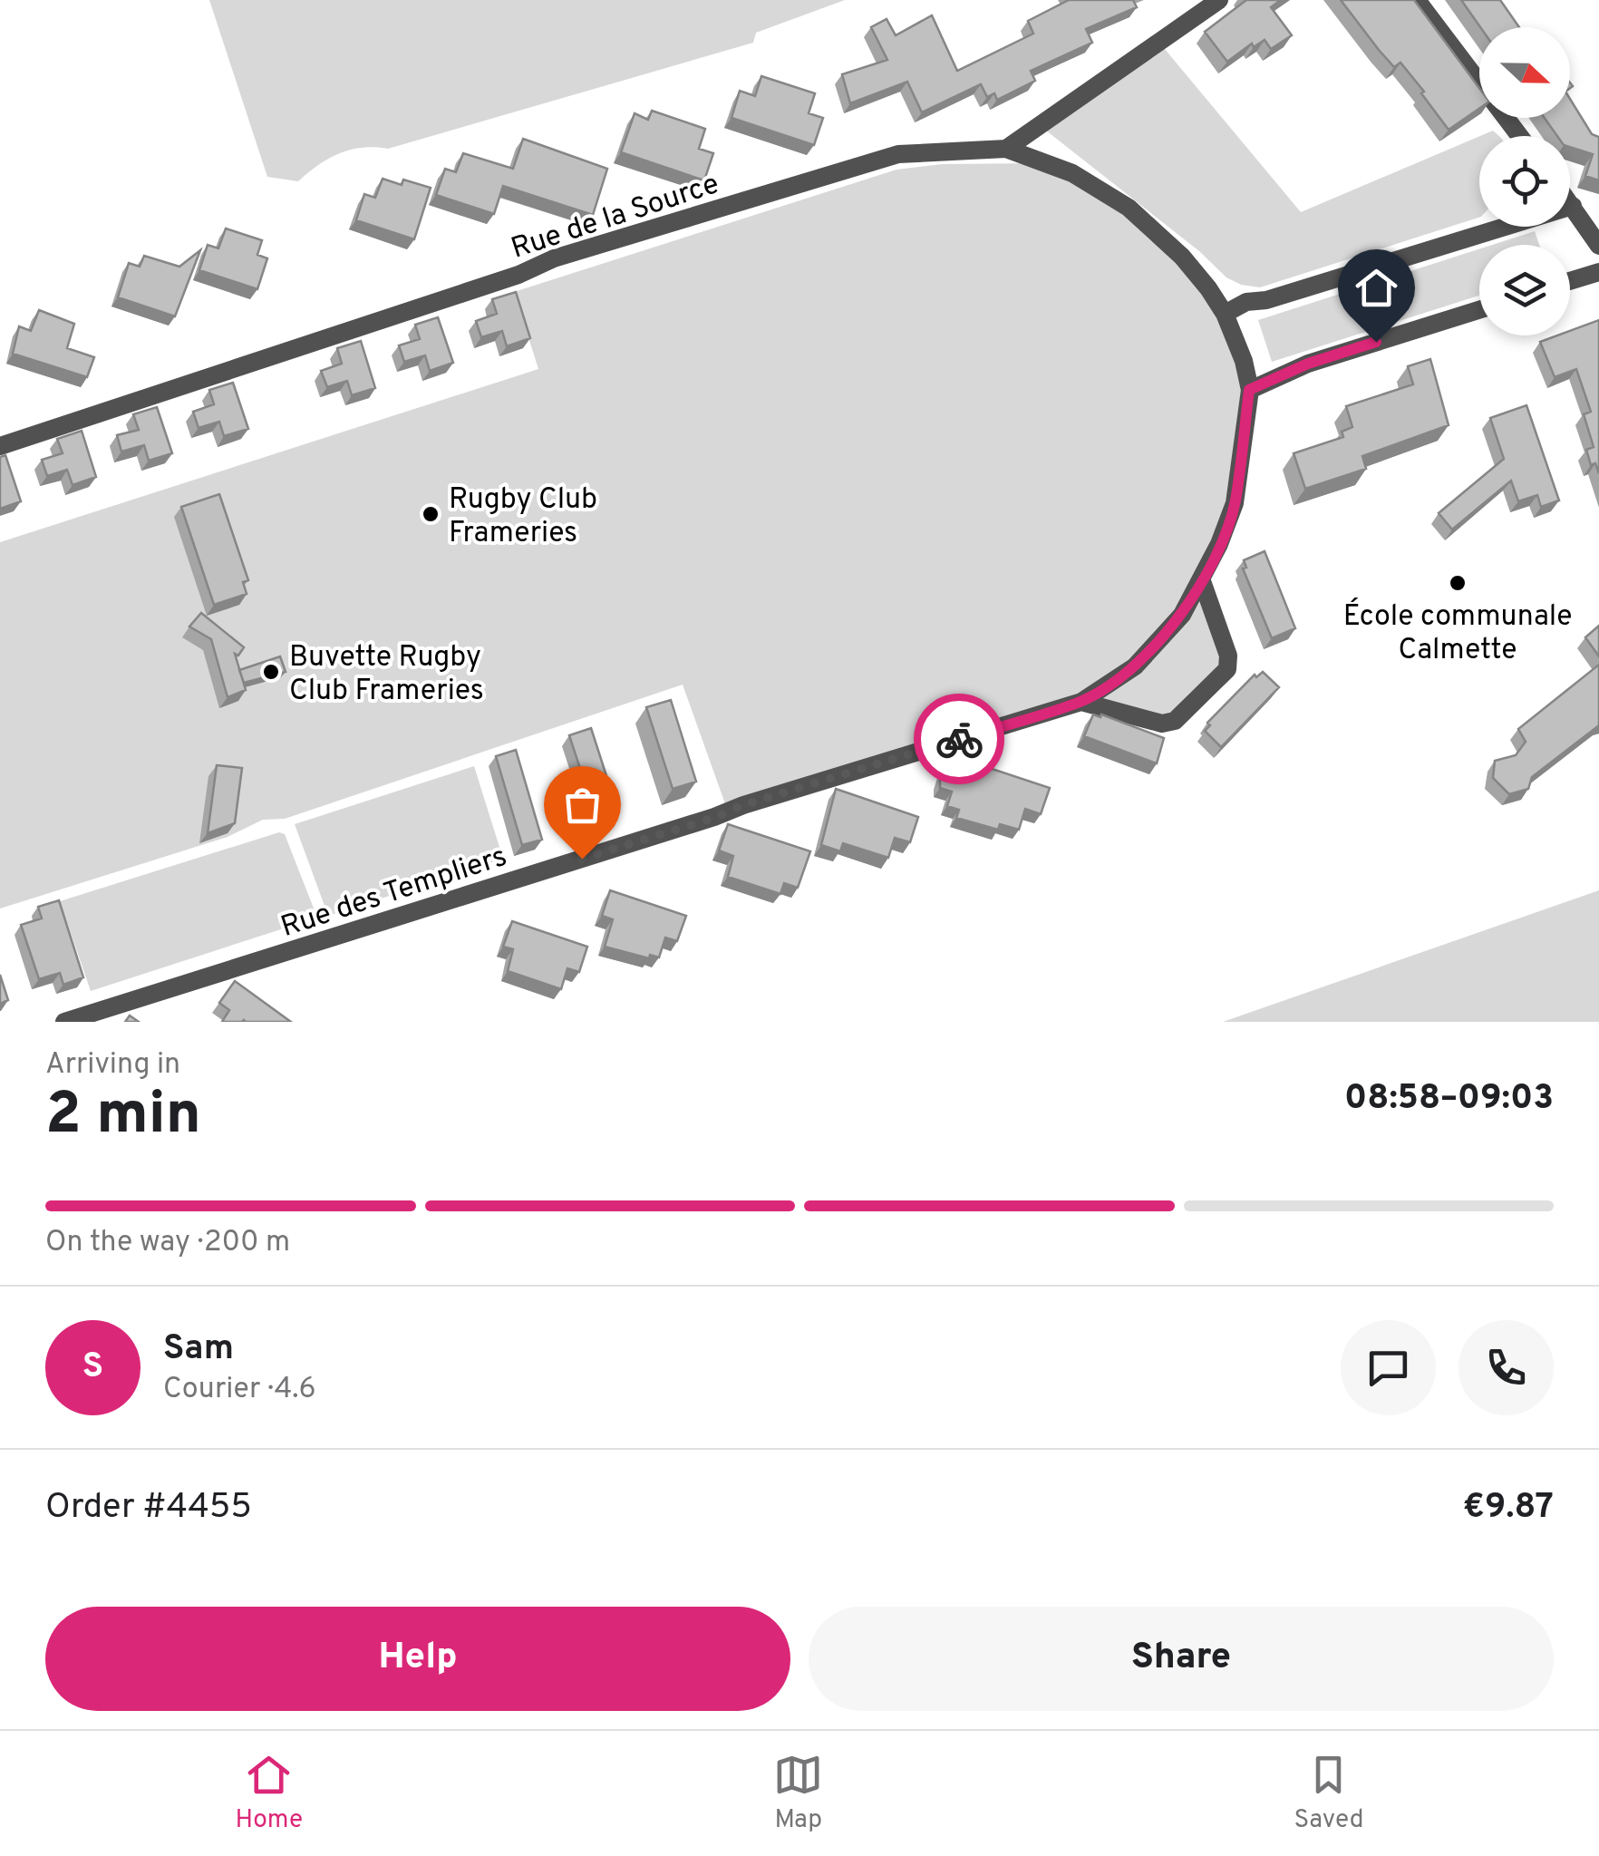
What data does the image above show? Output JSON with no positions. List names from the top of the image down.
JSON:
{
  "streets": {
    "street": ["Rue de la Source", "Rue des Templiers"]
  },
  "crossings": [
    ["Rue de la Source", "Rue des Templiers"]
  ],
  "places": ["Rugby Club Frameries", "École communale Calmette", "Buvette Rugby Club Frameries"],
  "north": "right",
  "page": {
    "heading": ["2 min", "Arriving in", "08:58–09:03"],
    "panel": [
      "Sam",
      "Courier · 4.6",
      "Order #4455",
      "€9.87"
    ],
    "bar": "On the way · 200 m",
    "round": "S",
    "buttons": ["Help", "Share"],
    "tabs": ["Home", "Map", "Saved"]
  }
}
